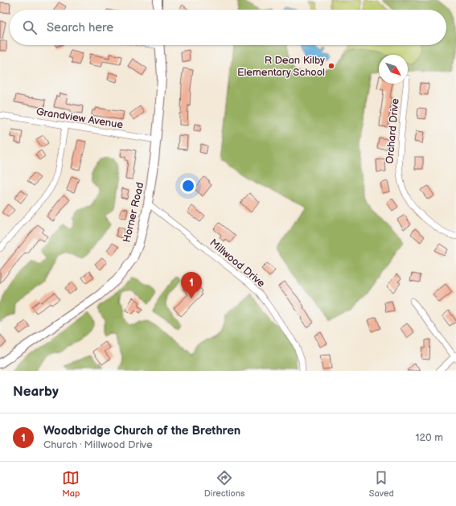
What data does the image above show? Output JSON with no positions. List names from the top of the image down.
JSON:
{
  "streets": {
    "main road": ["Horner Road"],
    "street": ["Grandview Avenue", "Orchard Drive", "Millwood Drive"]
  },
  "crossings": [
    ["Grandview Avenue", "Horner Road"],
    ["Horner Road", "Millwood Drive"]
  ],
  "places": ["R Dean Kilby Elementary School"],
  "north": "bottom right",
  "page": {
    "search": "Search here",
    "pins": "1",
    "heading": "Nearby",
    "list": [
      {
        "mark": "1",
        "name": "Woodbridge Church of the Brethren",
        "note": "Church · Millwood Drive",
        "value": "120 m"
      }
    ],
    "nav": ["Map", "Directions", "Saved"]
  }
}
